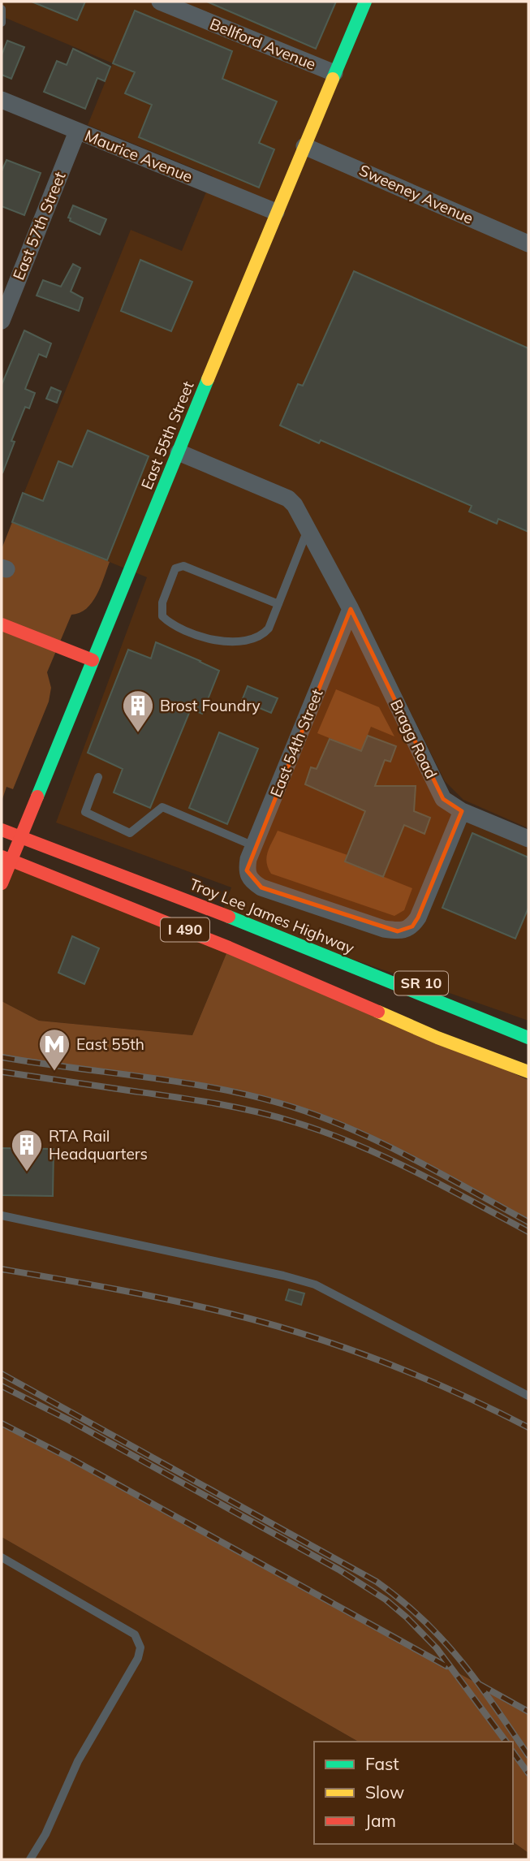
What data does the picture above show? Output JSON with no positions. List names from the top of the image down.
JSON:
{
  "streets": {
    "main road": [
      "East 55th Street",
      "Troy Lee James Highway",
      "I 490",
      "SR 10"
    ],
    "street": [
      "Bellford Avenue",
      "Maurice Avenue",
      "Sweeney Avenue",
      "East 57th Street",
      "Bragg Road",
      "East 54th Street"
    ]
  },
  "crossings": [
    ["Bellford Avenue", "East 55th Street"],
    ["Maurice Avenue", "East 57th Street"],
    ["Maurice Avenue", "East 55th Street"],
    ["Sweeney Avenue", "East 55th Street"],
    ["East 55th Street", "Bragg Road"],
    ["Bragg Road", "East 54th Street"],
    ["Troy Lee James Highway", "SR 10"]
  ],
  "places": {
    "building": ["Brost Foundry", "RTA Rail Headquarters"],
    "metro station": ["East 55th"]
  },
  "legend": ["Fast", "Slow", "Jam"]
}
